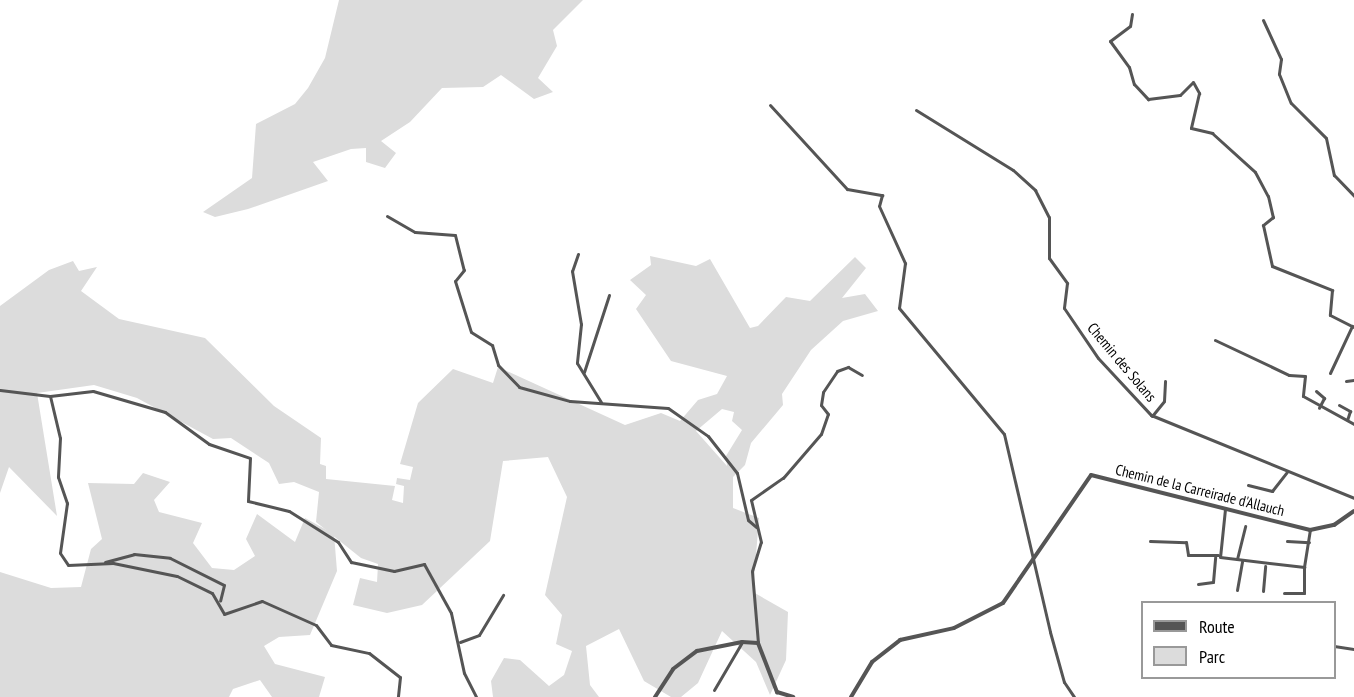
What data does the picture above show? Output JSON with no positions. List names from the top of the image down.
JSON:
{
  "streets": {
    "street": ["Chemin des Solans", "Chemin de la Carreirade d'Allauch"]
  },
  "legend": ["Route", "Parc"]
}
